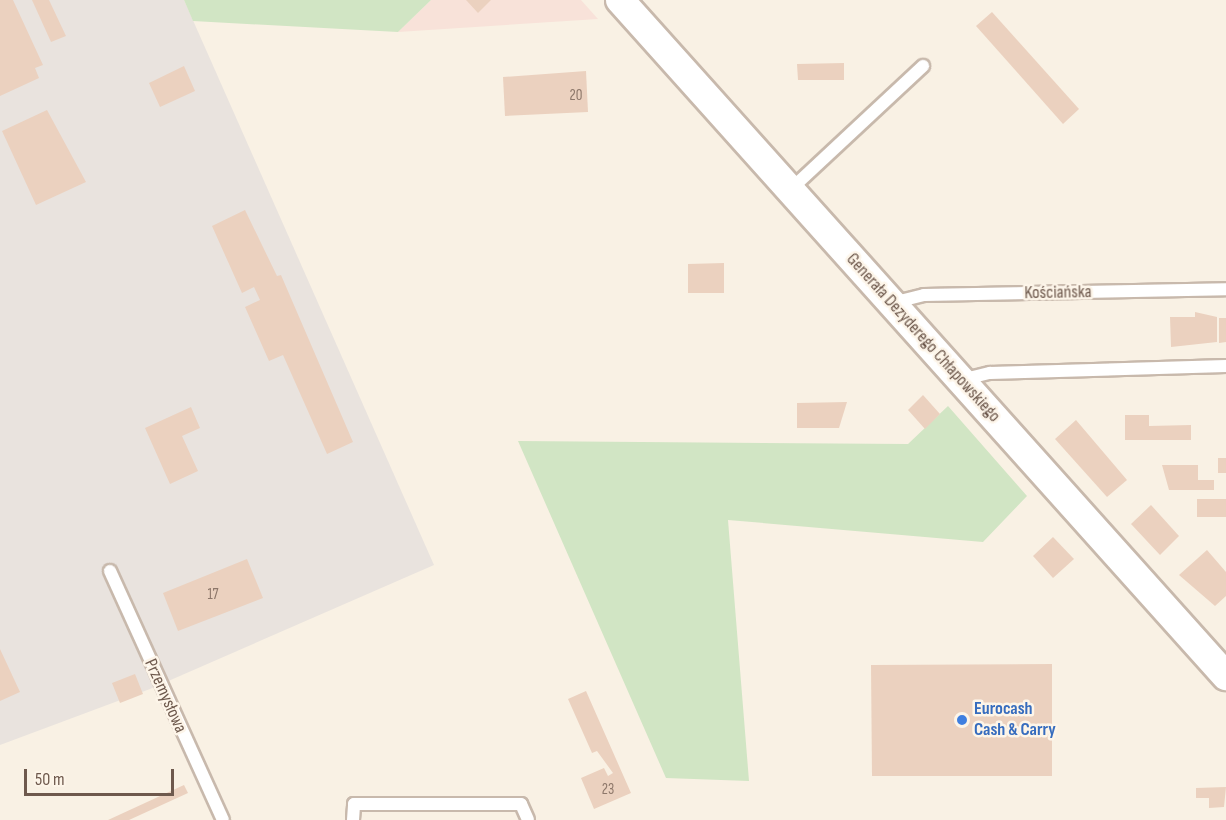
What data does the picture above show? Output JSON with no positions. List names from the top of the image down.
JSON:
{
  "streets": {
    "street": ["Generała Dezyderego Chłapowskiego"],
    "lane": ["Kościańska", "Przemysłowa"]
  },
  "crossings": [
    ["Kościańska", "Generała Dezyderego Chłapowskiego"]
  ],
  "places": ["Eurocash Cash & Carry"],
  "house_numbers": ["20", "17", "23"],
  "scale_bar": "50 m"
}
